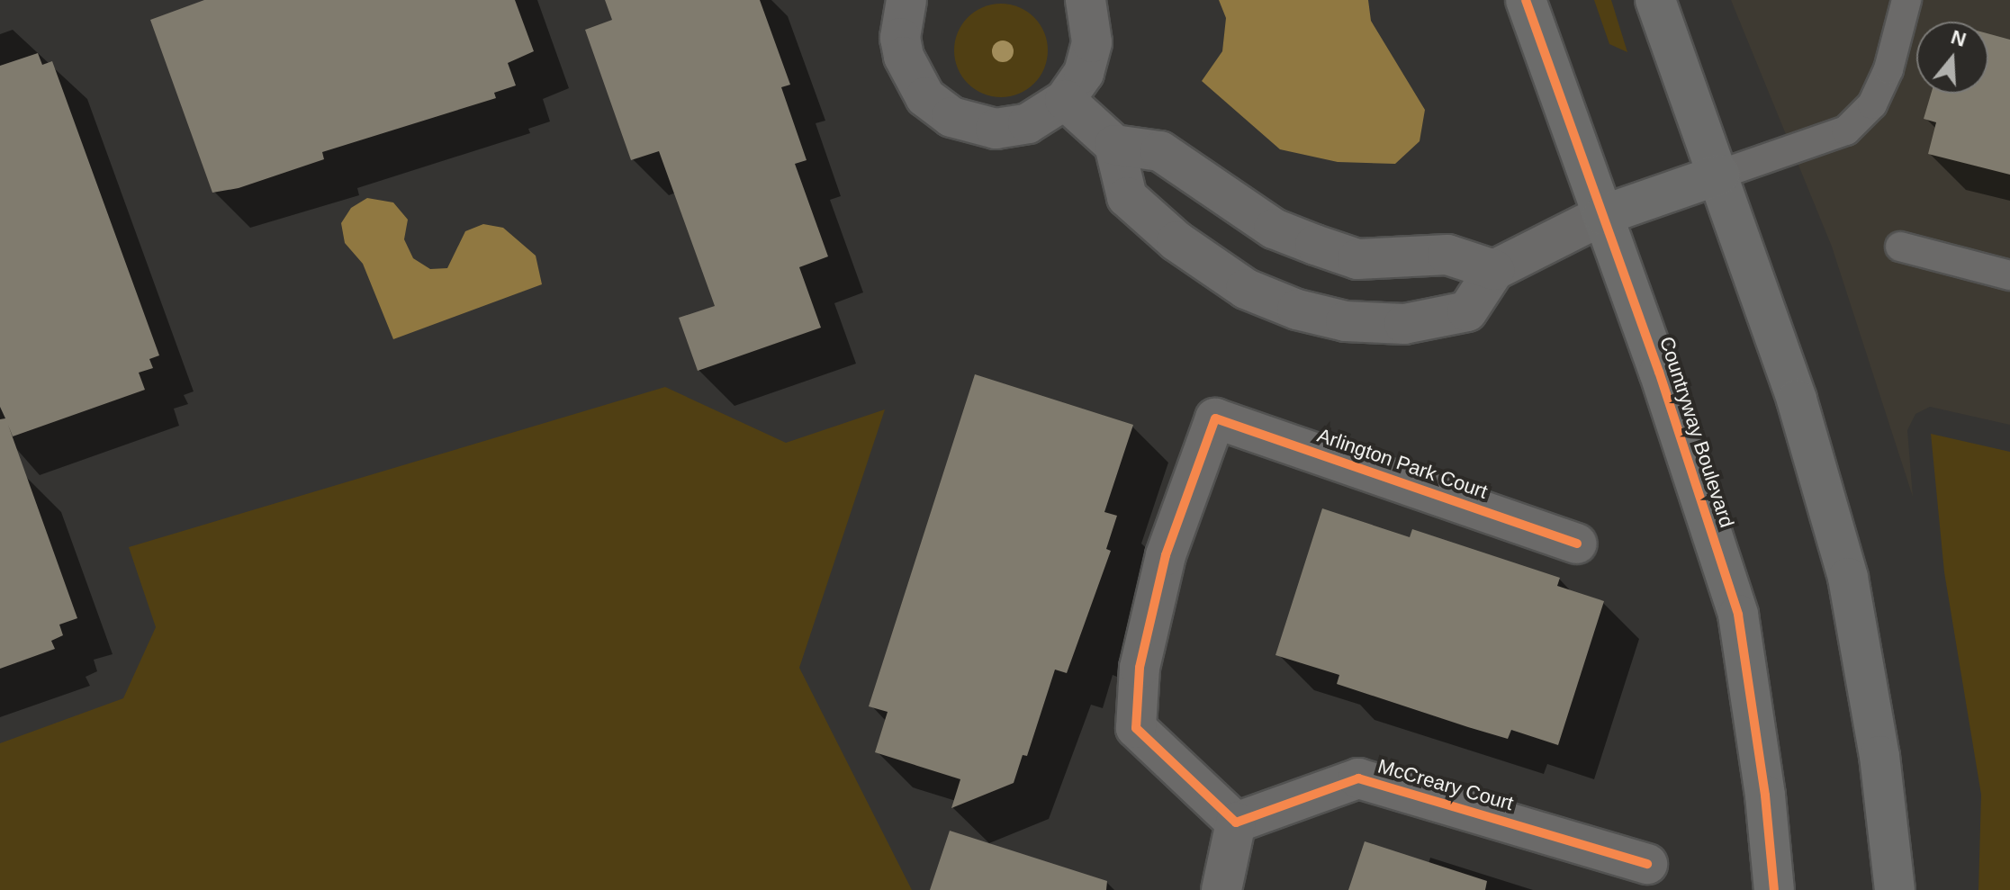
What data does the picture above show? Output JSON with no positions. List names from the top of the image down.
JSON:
{
  "streets": {
    "street": ["Countryway Boulevard", "Arlington Park Court", "McCreary Court"]
  },
  "crossings": [
    ["Arlington Park Court", "McCreary Court"]
  ],
  "north": "top"
}
